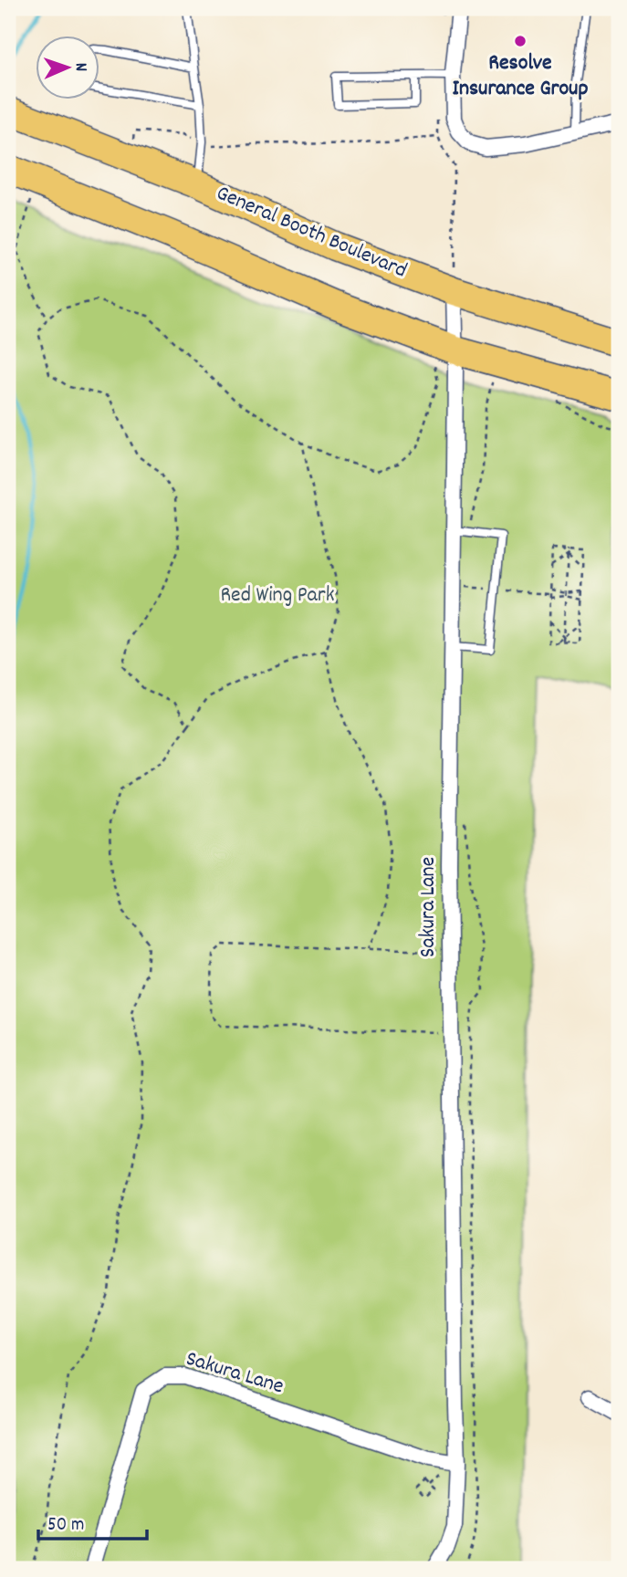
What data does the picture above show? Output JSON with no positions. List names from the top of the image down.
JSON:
{
  "streets": {
    "highway": ["General Booth Boulevard"],
    "street": ["Sakura Lane"]
  },
  "crossings": [
    ["General Booth Boulevard", "Sakura Lane"]
  ],
  "parks": ["Red Wing Park"],
  "places": ["Resolve Insurance Group"],
  "scale_bar": "50 m",
  "north": "right"
}
